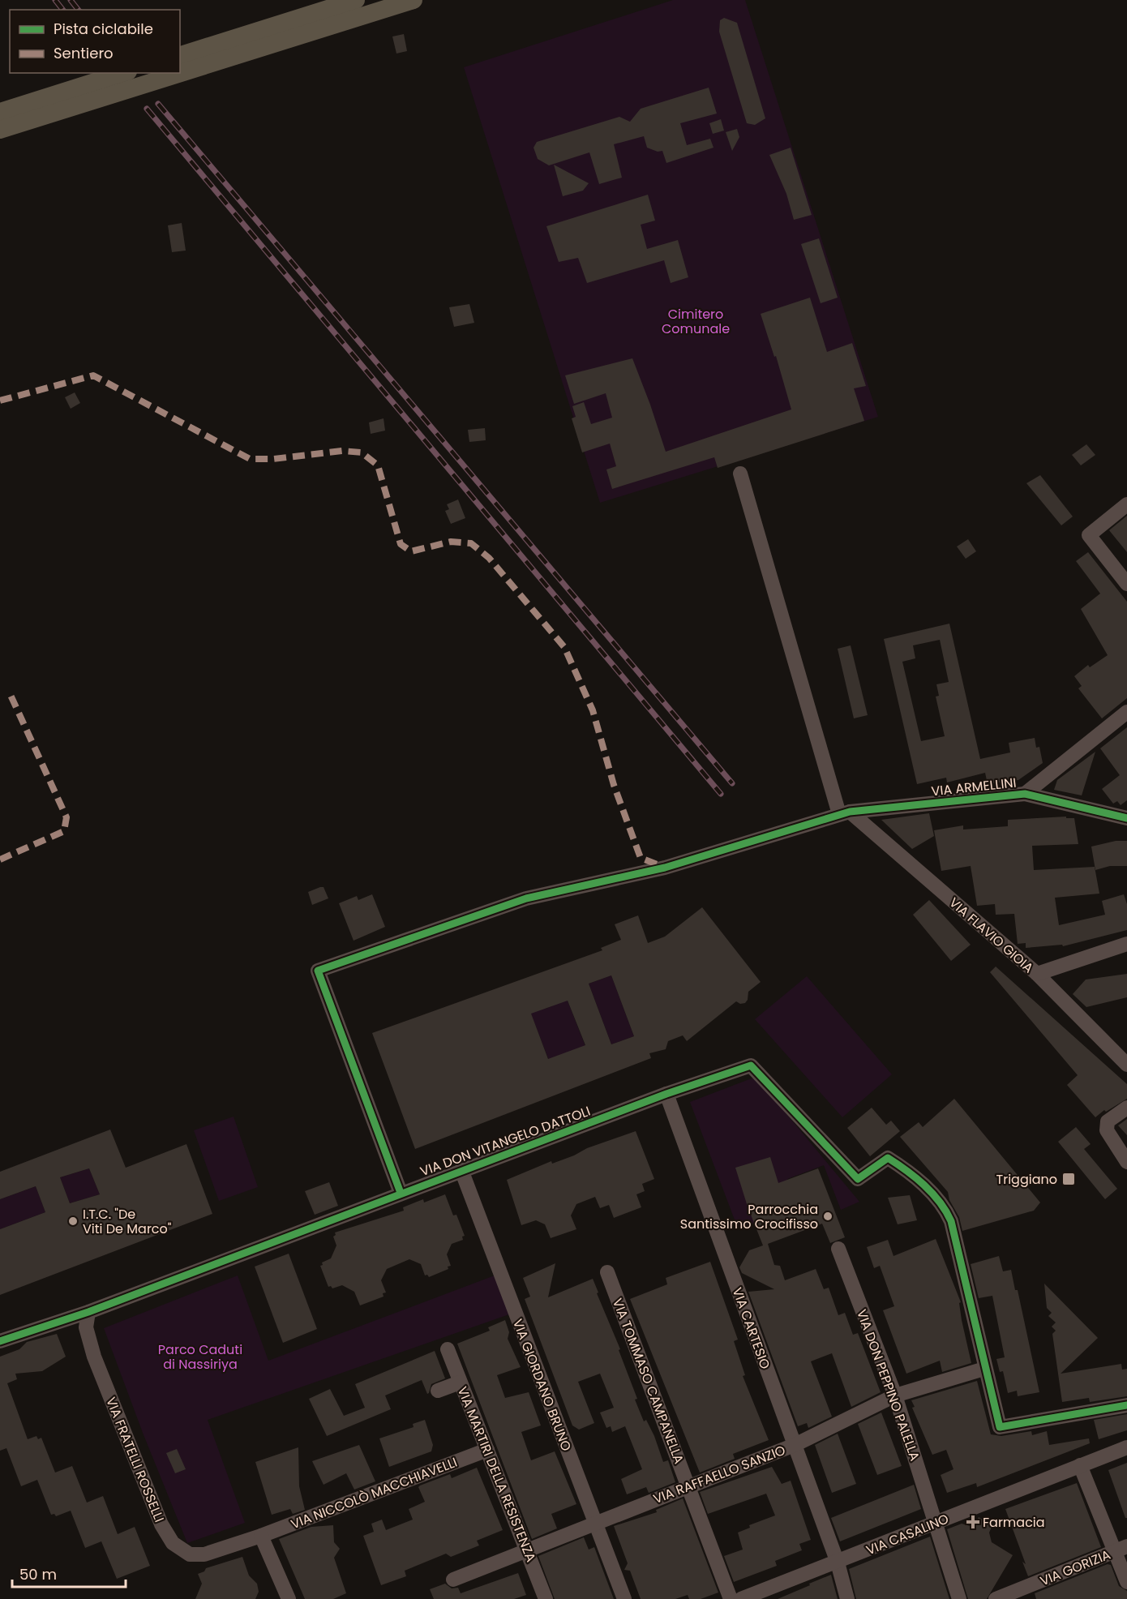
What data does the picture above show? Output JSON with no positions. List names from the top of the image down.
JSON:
{
  "streets": {
    "street": [
      "VIA ARMELLINI",
      "VIA FLAVIO GIOIA",
      "VIA DON VITANGELO DATTOLI",
      "VIA CARTESIO",
      "VIA TOMMASO CAMPANELLA",
      "VIA GIORDANO BRUNO",
      "VIA DON PEPPINO PALELLA",
      "VIA FRATELLI ROSSELLI",
      "VIA MARTIRI DELLA RESISTENZA",
      "VIA RAFFAELLO SANZIO",
      "VIA NICCOLÒ MACCHIAVELLI",
      "VIA CASALINO",
      "VIA GORIZIA"
    ]
  },
  "crossings": [
    ["VIA ARMELLINI", "VIA FLAVIO GIOIA"],
    ["VIA ARMELLINI", "VIA DON VITANGELO DATTOLI"],
    ["VIA DON VITANGELO DATTOLI", "VIA CARTESIO"],
    ["VIA DON VITANGELO DATTOLI", "VIA GIORDANO BRUNO"],
    ["VIA DON VITANGELO DATTOLI", "VIA FRATELLI ROSSELLI"],
    ["VIA DON VITANGELO DATTOLI", "VIA RAFFAELLO SANZIO"],
    ["VIA CARTESIO", "VIA RAFFAELLO SANZIO"],
    ["VIA CARTESIO", "VIA CASALINO"],
    ["VIA TOMMASO CAMPANELLA", "VIA RAFFAELLO SANZIO"],
    ["VIA GIORDANO BRUNO", "VIA RAFFAELLO SANZIO"],
    ["VIA DON PEPPINO PALELLA", "VIA RAFFAELLO SANZIO"],
    ["VIA DON PEPPINO PALELLA", "VIA CASALINO"],
    ["VIA FRATELLI ROSSELLI", "VIA NICCOLÒ MACCHIAVELLI"],
    ["VIA MARTIRI DELLA RESISTENZA", "VIA RAFFAELLO SANZIO"],
    ["VIA MARTIRI DELLA RESISTENZA", "VIA NICCOLÒ MACCHIAVELLI"]
  ],
  "parks": ["Cimitero Comunale", "Parco Caduti di Nassiriya"],
  "places": {
    "transit": ["Triggiano"],
    "other": ["Parrocchia Santissimo Crocifisso", "I.T.C. \"De Viti De Marco\""],
    "health": ["Farmacia"]
  },
  "legend": ["Pista ciclabile", "Sentiero"],
  "scale_bar": "50 m"
}
